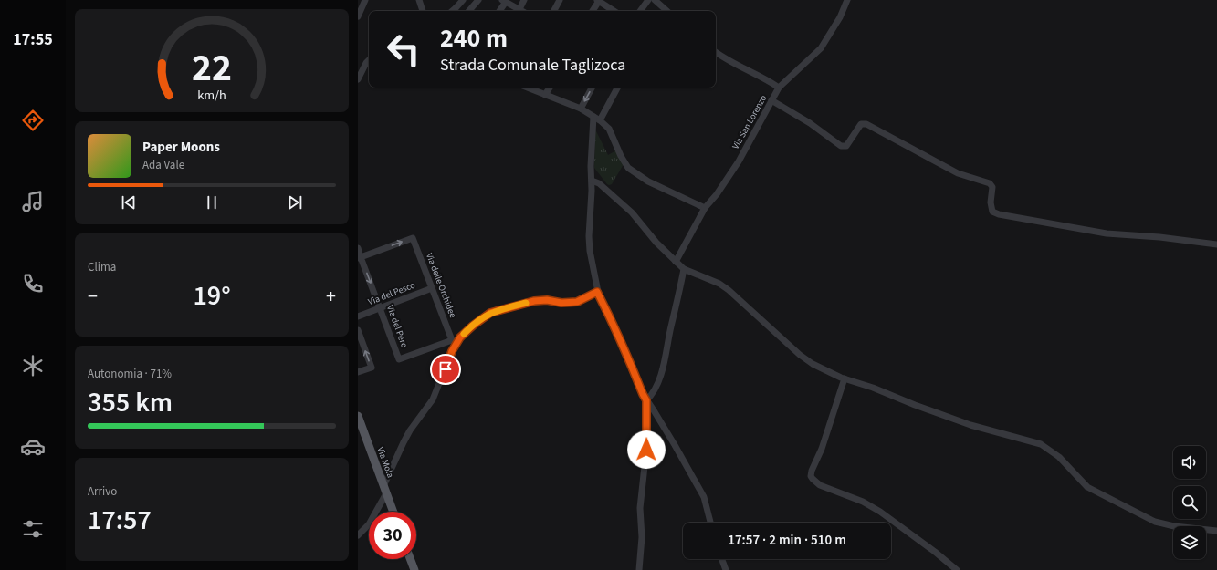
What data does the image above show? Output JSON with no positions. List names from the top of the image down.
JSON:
{
  "streets": {
    "main road": ["Via Mola"],
    "street": [
      "Via San Lorenzo",
      "Via delle Orchidee",
      "Via del Pesco",
      "Via del Pero"
    ]
  },
  "crossings": [
    ["Via delle Orchidee", "Via del Pesco"],
    ["Via delle Orchidee", "Via del Pero"],
    ["Via del Pesco", "Via del Pero"]
  ],
  "page": {
    "tabs": "17:55",
    "turn": ["240 m", "Strada Comunale Taglizoca"],
    "song": ["Paper Moons", "Ada Vale"],
    "tile": [
      "Clima",
      ["Autonomia · 71%", "355 km"],
      ["Arrivo", "17:57"]
    ],
    "heat": ["−", "19°", "+"],
    "limit": "30",
    "trip": "17:57 · 2 min · 510 m",
    "gauge": ["22", "km/h"]
  }
}
